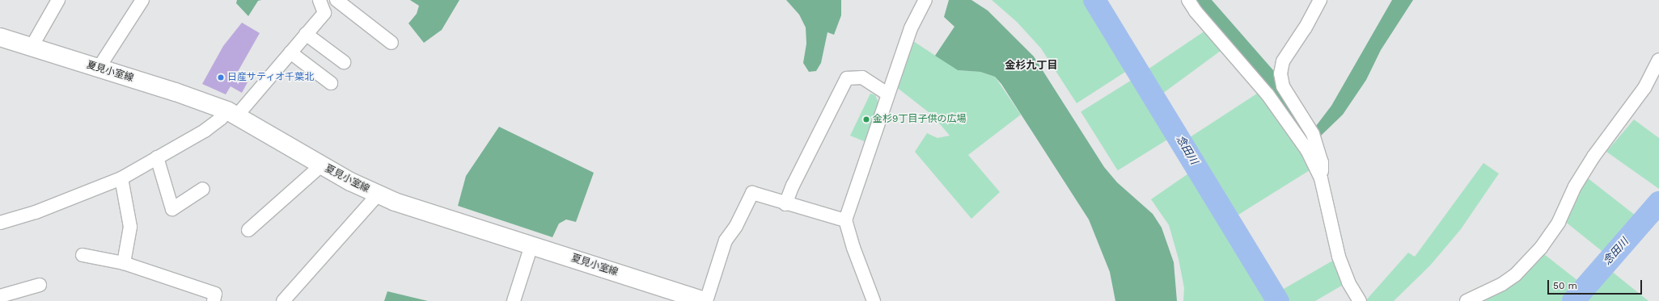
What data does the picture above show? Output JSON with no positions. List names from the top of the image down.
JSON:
{
  "streets": {
    "main road": ["夏見小室線"]
  },
  "districts": ["金杉九丁目"],
  "water": ["念田川"],
  "places": ["日産サティオ千葉北", "金杉9丁目子供の広場"],
  "scale_bar": "50 m"
}
